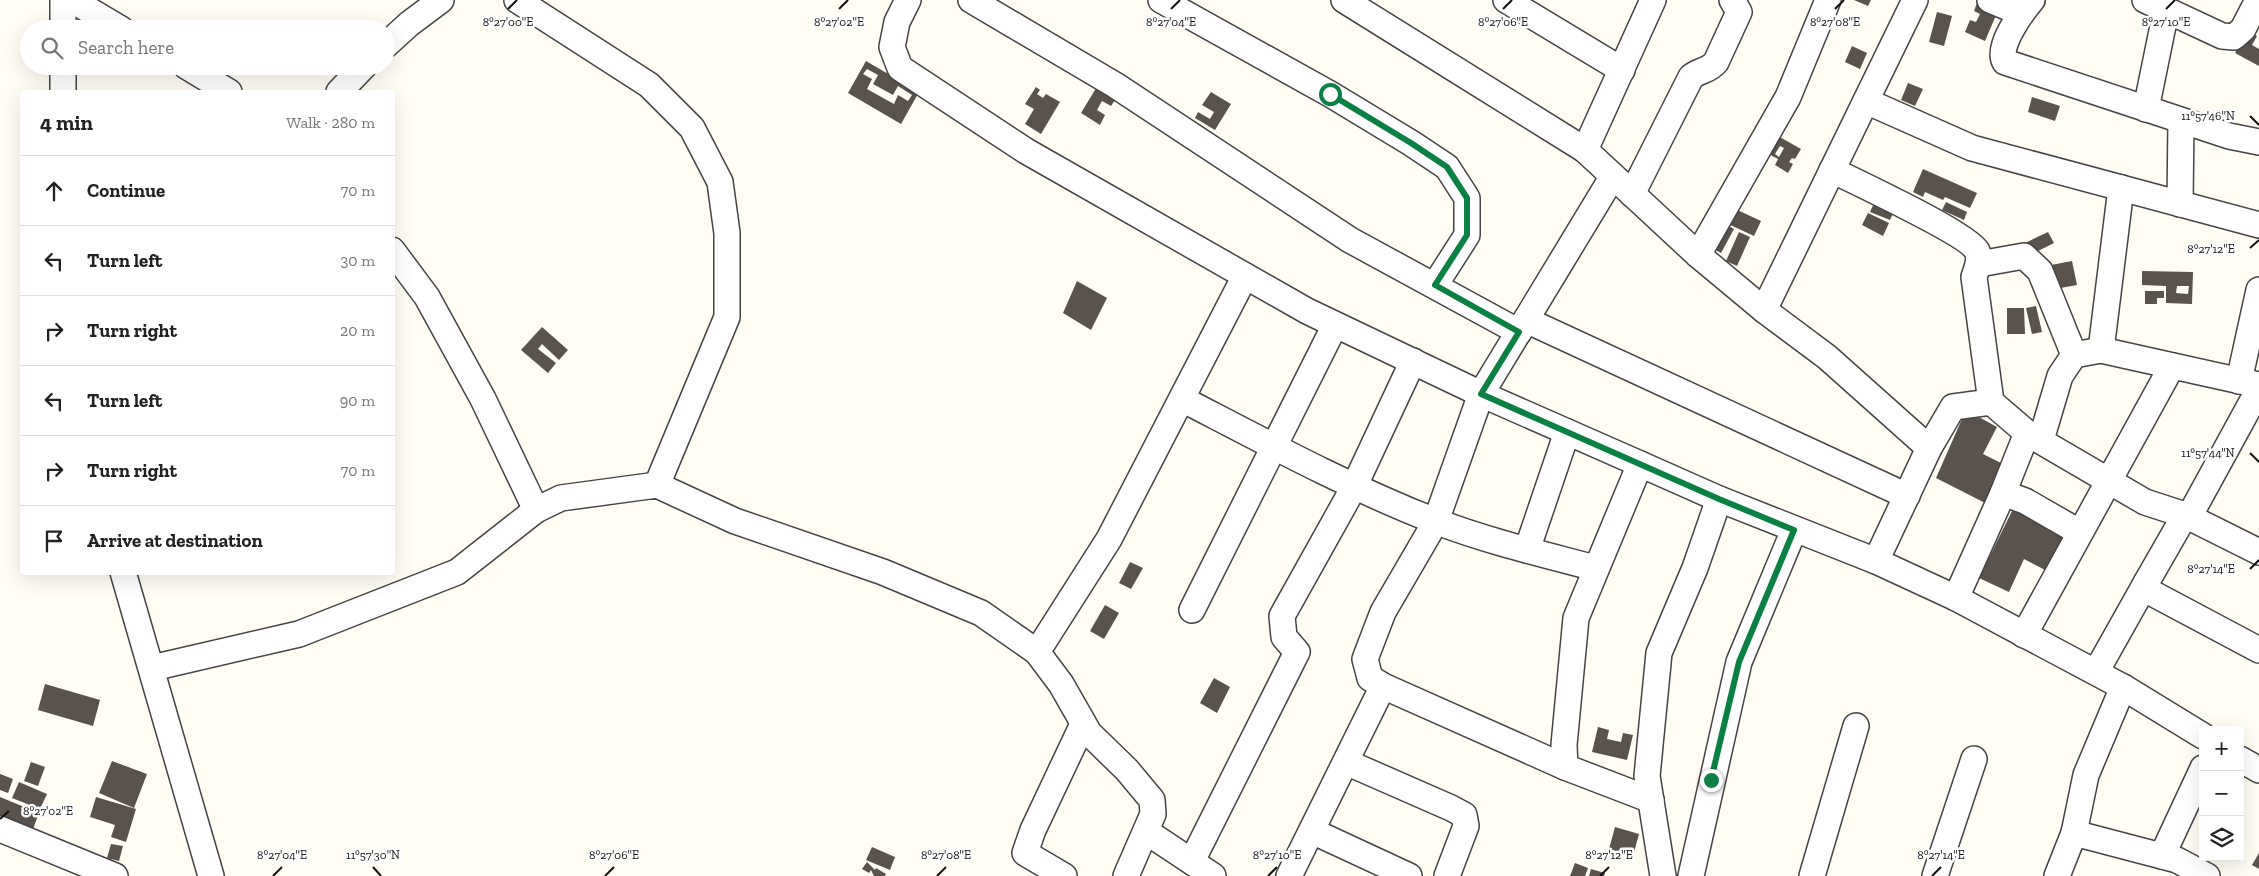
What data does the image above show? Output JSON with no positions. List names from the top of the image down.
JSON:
{
  "page": {
    "search": "Search here",
    "heading": ["4 min", "Walk · 280 m"],
    "list": [
      ["Continue", "70 m"],
      ["Turn left", "30 m"],
      ["Turn right", "20 m"],
      ["Turn left", "90 m"],
      ["Turn right", "70 m"],
      "Arrive at destination"
    ],
    "map_buttons": ["+", "−"]
  },
  "coordinates": [
    "8°27'00\"E",
    "8°27'02\"E",
    "8°27'04\"E",
    "8°27'06\"E",
    "8°27'10\"E",
    "8°27'08\"E",
    "11°57'46\"N",
    "8°27'12\"E",
    "11°57'44\"N",
    "8°27'14\"E",
    "11°57'30\"N"
  ]
}
